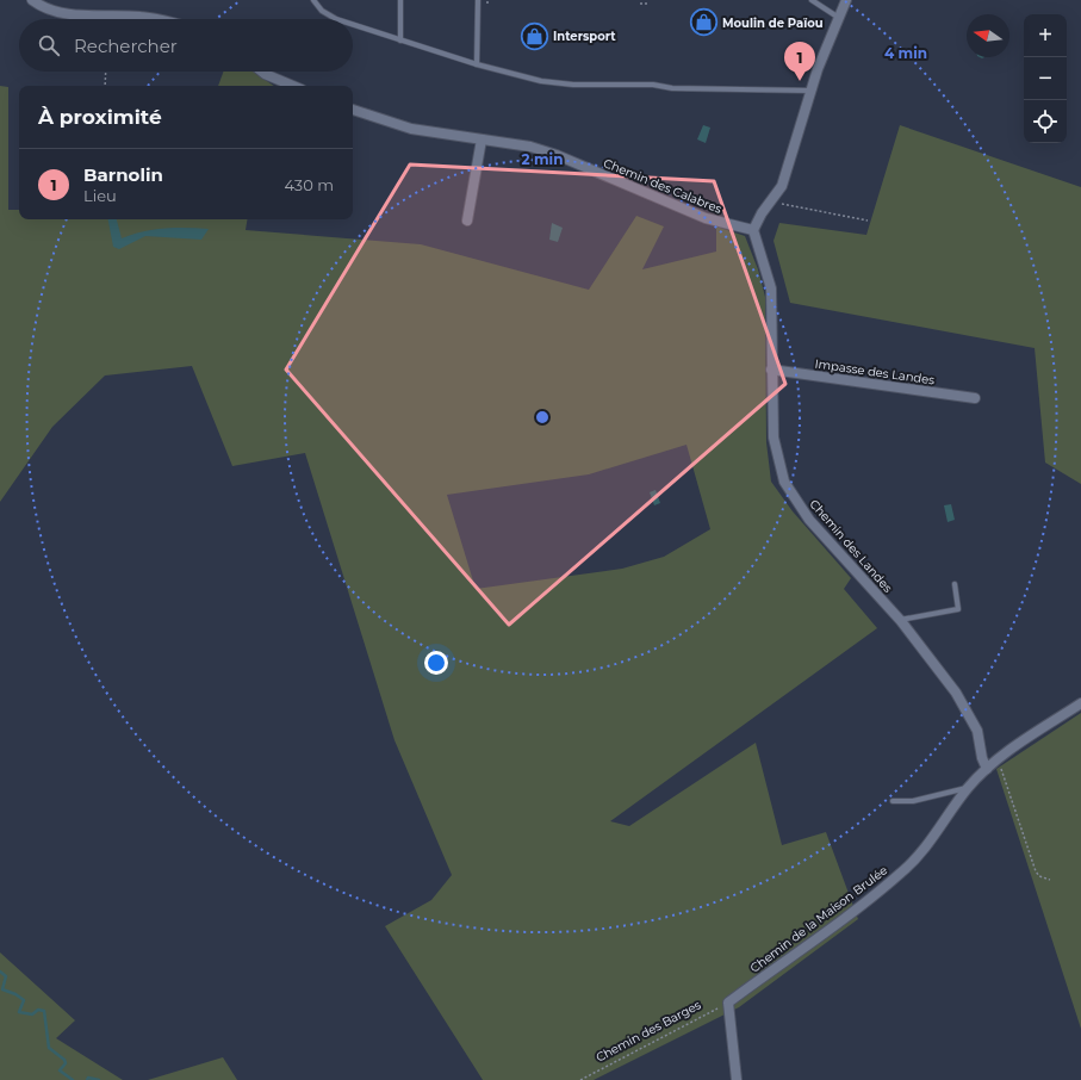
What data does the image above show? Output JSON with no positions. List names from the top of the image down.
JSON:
{
  "streets": {
    "street": [
      "Chemin des Calabres",
      "Impasse des Landes",
      "Chemin des Landes",
      "Chemin de la Maison Brulée"
    ],
    "path": ["Chemin des Barges"]
  },
  "crossings": [
    ["Chemin des Calabres", "Chemin des Landes"],
    ["Impasse des Landes", "Chemin des Landes"],
    ["Chemin des Landes", "Chemin de la Maison Brulée"],
    ["Chemin de la Maison Brulée", "Chemin des Barges"]
  ],
  "places": {
    "shop": ["Moulin de Païou", "Intersport"]
  },
  "north": "left",
  "page": {
    "map_buttons": ["+", "−"],
    "search": "Rechercher",
    "pins": "1",
    "heading": "À proximité",
    "list": [
      {
        "mark": "1",
        "name": "Barnolin",
        "note": "Lieu",
        "value": "430 m"
      }
    ]
  },
  "rings": ["4 min", "2 min"]
}
